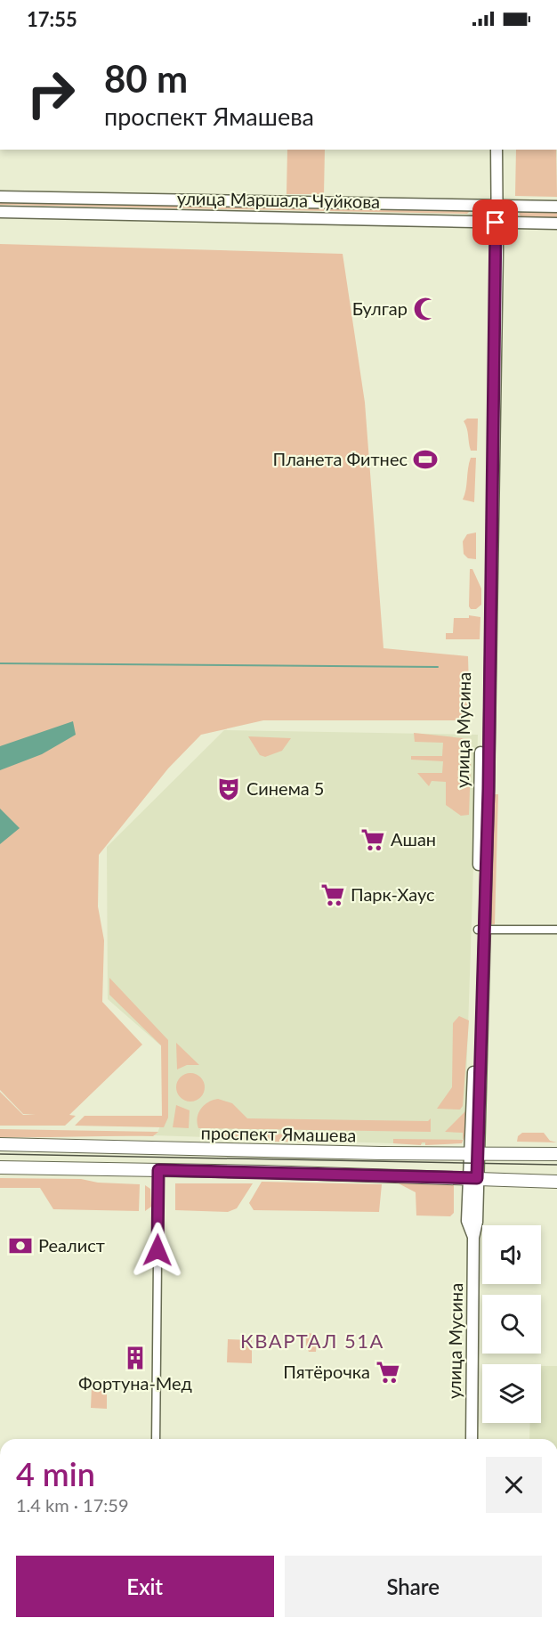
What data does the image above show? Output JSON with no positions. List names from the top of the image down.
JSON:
{
  "streets": {
    "main road": ["проспект Ямашева"],
    "street": ["улица Маршала Чуйкова", "улица Мусина"]
  },
  "crossings": [
    ["улица Маршала Чуйкова", "улица Мусина"],
    ["улица Мусина", "проспект Ямашева"]
  ],
  "districts": ["КВАРТАЛ 51А"],
  "places": {
    "mosque": ["Булгар"],
    "sports": ["Планета Фитнес"],
    "theatre": ["Синема 5"],
    "supermarket": ["Ашан", "Парк-Хаус", "Пятёрочка"],
    "bank": ["Реалист"],
    "building": ["Фортуна-Мед"]
  },
  "page": {
    "status": "17:55",
    "turn": ["80 m", "проспект Ямашева"],
    "heading": ["4 min", "1.4 km · 17:59"],
    "buttons": ["Exit", "Share"]
  }
}
